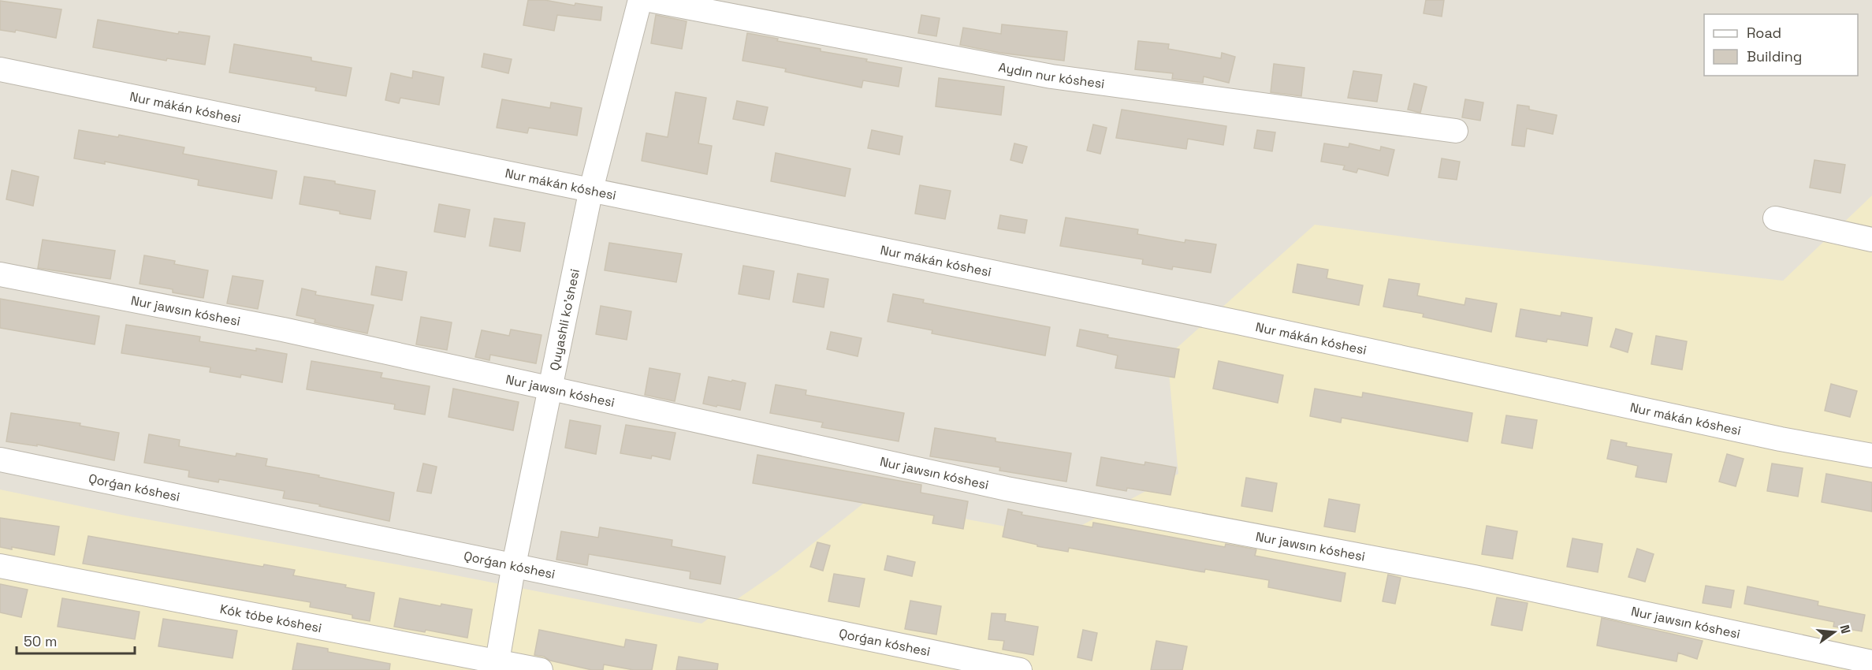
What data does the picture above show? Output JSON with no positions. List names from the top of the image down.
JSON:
{
  "streets": {
    "street": [
      "Aydın nur kóshesi",
      "Nur mákán kóshesi",
      "Nur jawsın kóshesi",
      "Quyashli ko'shesi",
      "Qorǵan kóshesi",
      "Kók tóbe kóshesi"
    ]
  },
  "crossings": [
    ["Nur mákán kóshesi", "Quyashli ko'shesi"],
    ["Nur jawsın kóshesi", "Quyashli ko'shesi"],
    ["Quyashli ko'shesi", "Qorǵan kóshesi"],
    ["Quyashli ko'shesi", "Kók tóbe kóshesi"]
  ],
  "legend": ["Road", "Building"],
  "scale_bar": "50 m",
  "north": "right"
}
